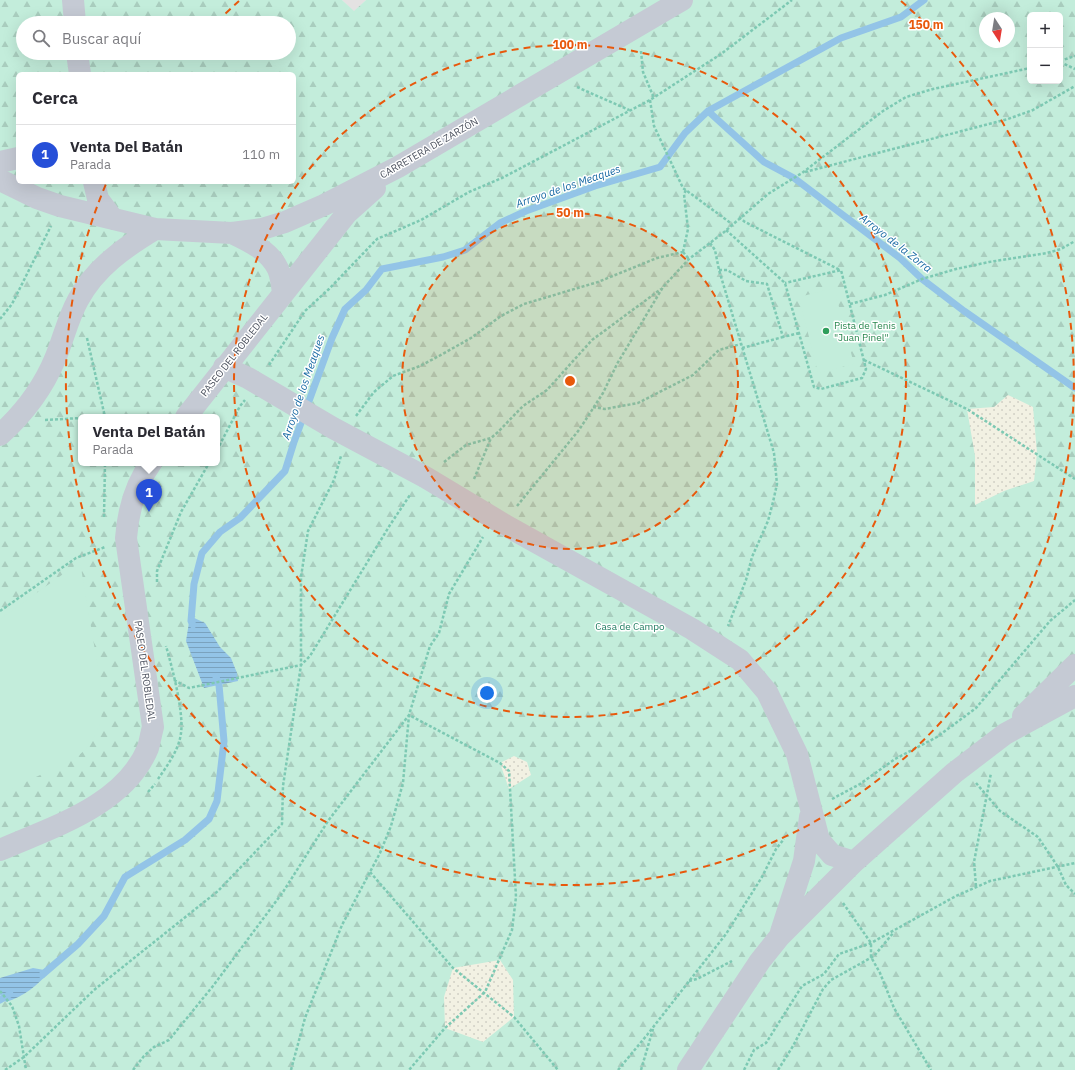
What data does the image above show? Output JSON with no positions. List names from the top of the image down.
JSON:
{
  "streets": {
    "street": ["CARRETERA DE ZARZÓN", "PASEO DEL ROBLEDAL"]
  },
  "crossings": [
    ["CARRETERA DE ZARZÓN", "PASEO DEL ROBLEDAL"]
  ],
  "water": ["Arroyo de los Meaques", "Arroyo de la Zorra"],
  "parks": ["Casa de Campo"],
  "places": ["Pista de Tenis \"Juan Pinel\""],
  "north": "bottom",
  "page": {
    "map_buttons": ["+", "−"],
    "search": "Buscar aquí",
    "heading": "Cerca",
    "list": [
      {
        "mark": "1",
        "name": "Venta Del Batán",
        "note": "Parada",
        "value": "110 m"
      }
    ],
    "popup": ["Venta Del Batán", "Parada"],
    "pins": "1"
  },
  "rings": ["150 m", "100 m", "50 m"]
}
